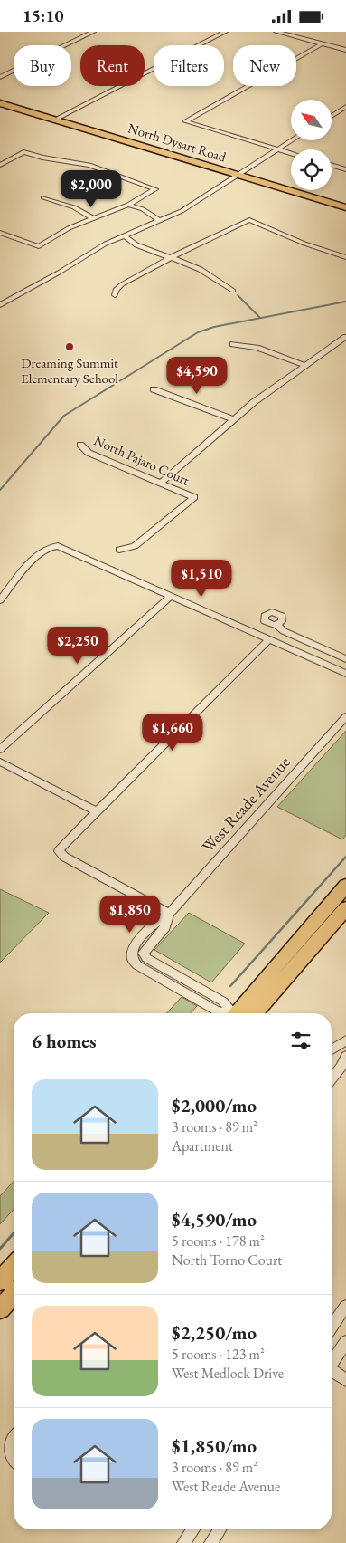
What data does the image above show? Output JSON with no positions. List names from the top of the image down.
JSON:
{
  "streets": {
    "main road": ["North Dysart Road"],
    "street": ["North Pajaro Court", "West Reade Avenue"]
  },
  "places": ["Dreaming Summit Elementary School"],
  "north": "top left",
  "page": {
    "status": "15:10",
    "chip": [
      "Buy",
      "Rent",
      "Filters",
      "New"
    ],
    "price": [
      "$2,000",
      "$4,590",
      "$1,510",
      "$2,250",
      "$1,660",
      "$1,850"
    ],
    "heading": "6 homes",
    "list": [
      {
        "name": "$2,000/mo",
        "note": "3 rooms · 89 m² · Apartment"
      },
      {
        "name": "$4,590/mo",
        "note": "5 rooms · 178 m² · North Torno Court"
      },
      {
        "name": "$2,250/mo",
        "note": "5 rooms · 123 m² · West Medlock Drive"
      },
      {
        "name": "$1,850/mo",
        "note": "3 rooms · 89 m² · West Reade Avenue"
      }
    ]
  }
}
